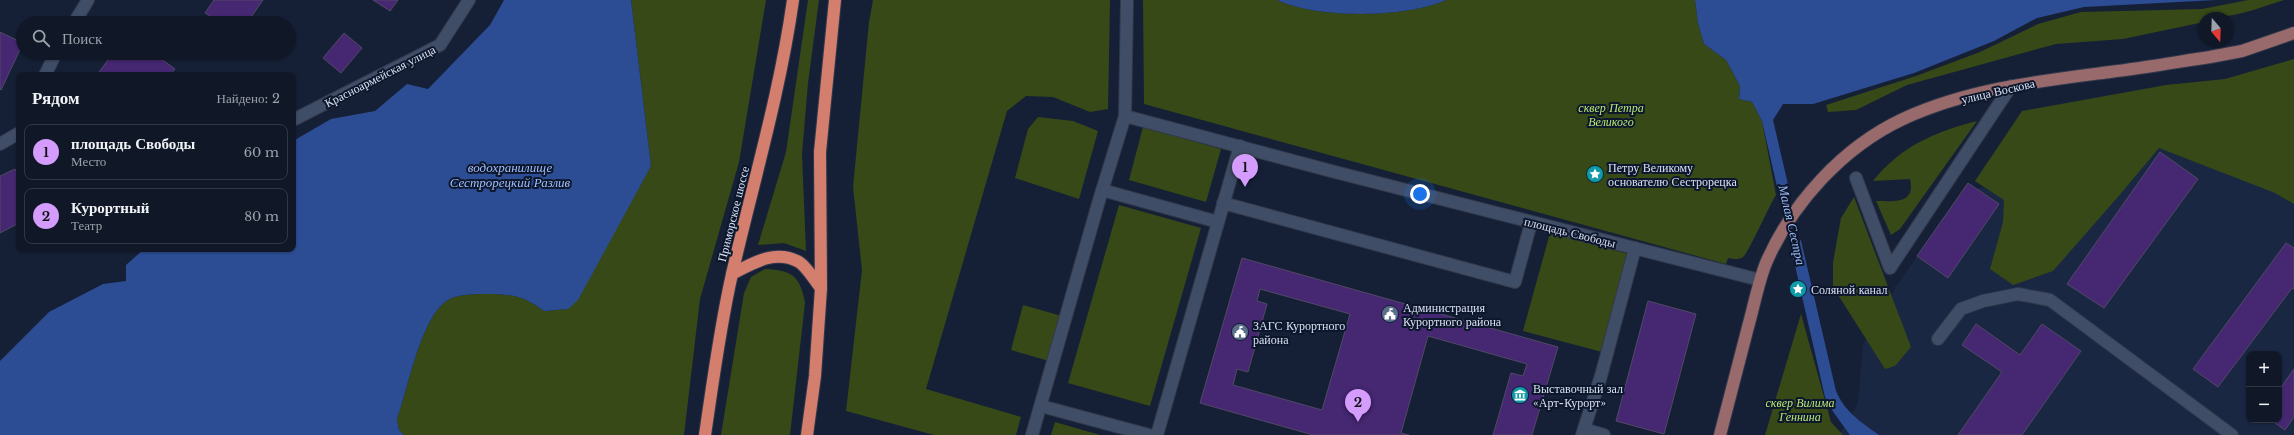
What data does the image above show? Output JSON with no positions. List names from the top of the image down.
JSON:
{
  "streets": {
    "highway": ["Приморское шоссе"],
    "main road": ["улица Воскова"],
    "street": ["Красноармейская улица", "площадь Свободы"]
  },
  "crossings": [
    ["улица Воскова", "площадь Свободы"]
  ],
  "water": ["водохранилище Сестрорецкий Разлив", "Малая Сестра"],
  "parks": ["сквер Петра Великого", "сквер Вилима Геннина"],
  "places": {
    "place": ["Петру Великому основателю Сестрорецка", "Соляной канал"],
    "public building": ["Администрация Курортного района", "ЗАГС Курортного района"],
    "museum": ["Выставочный зал «Арт-Курорт»"]
  },
  "north": "bottom",
  "page": {
    "search": "Поиск",
    "heading": ["Рядом", "Найдено: 2"],
    "list": [
      {
        "mark": "1",
        "name": "площадь Свободы",
        "note": "Место",
        "value": "60 m"
      },
      {
        "mark": "2",
        "name": "Курортный",
        "note": "Театр",
        "value": "80 m"
      }
    ],
    "pins": ["1", "2"],
    "map_buttons": ["+", "−"]
  }
}
